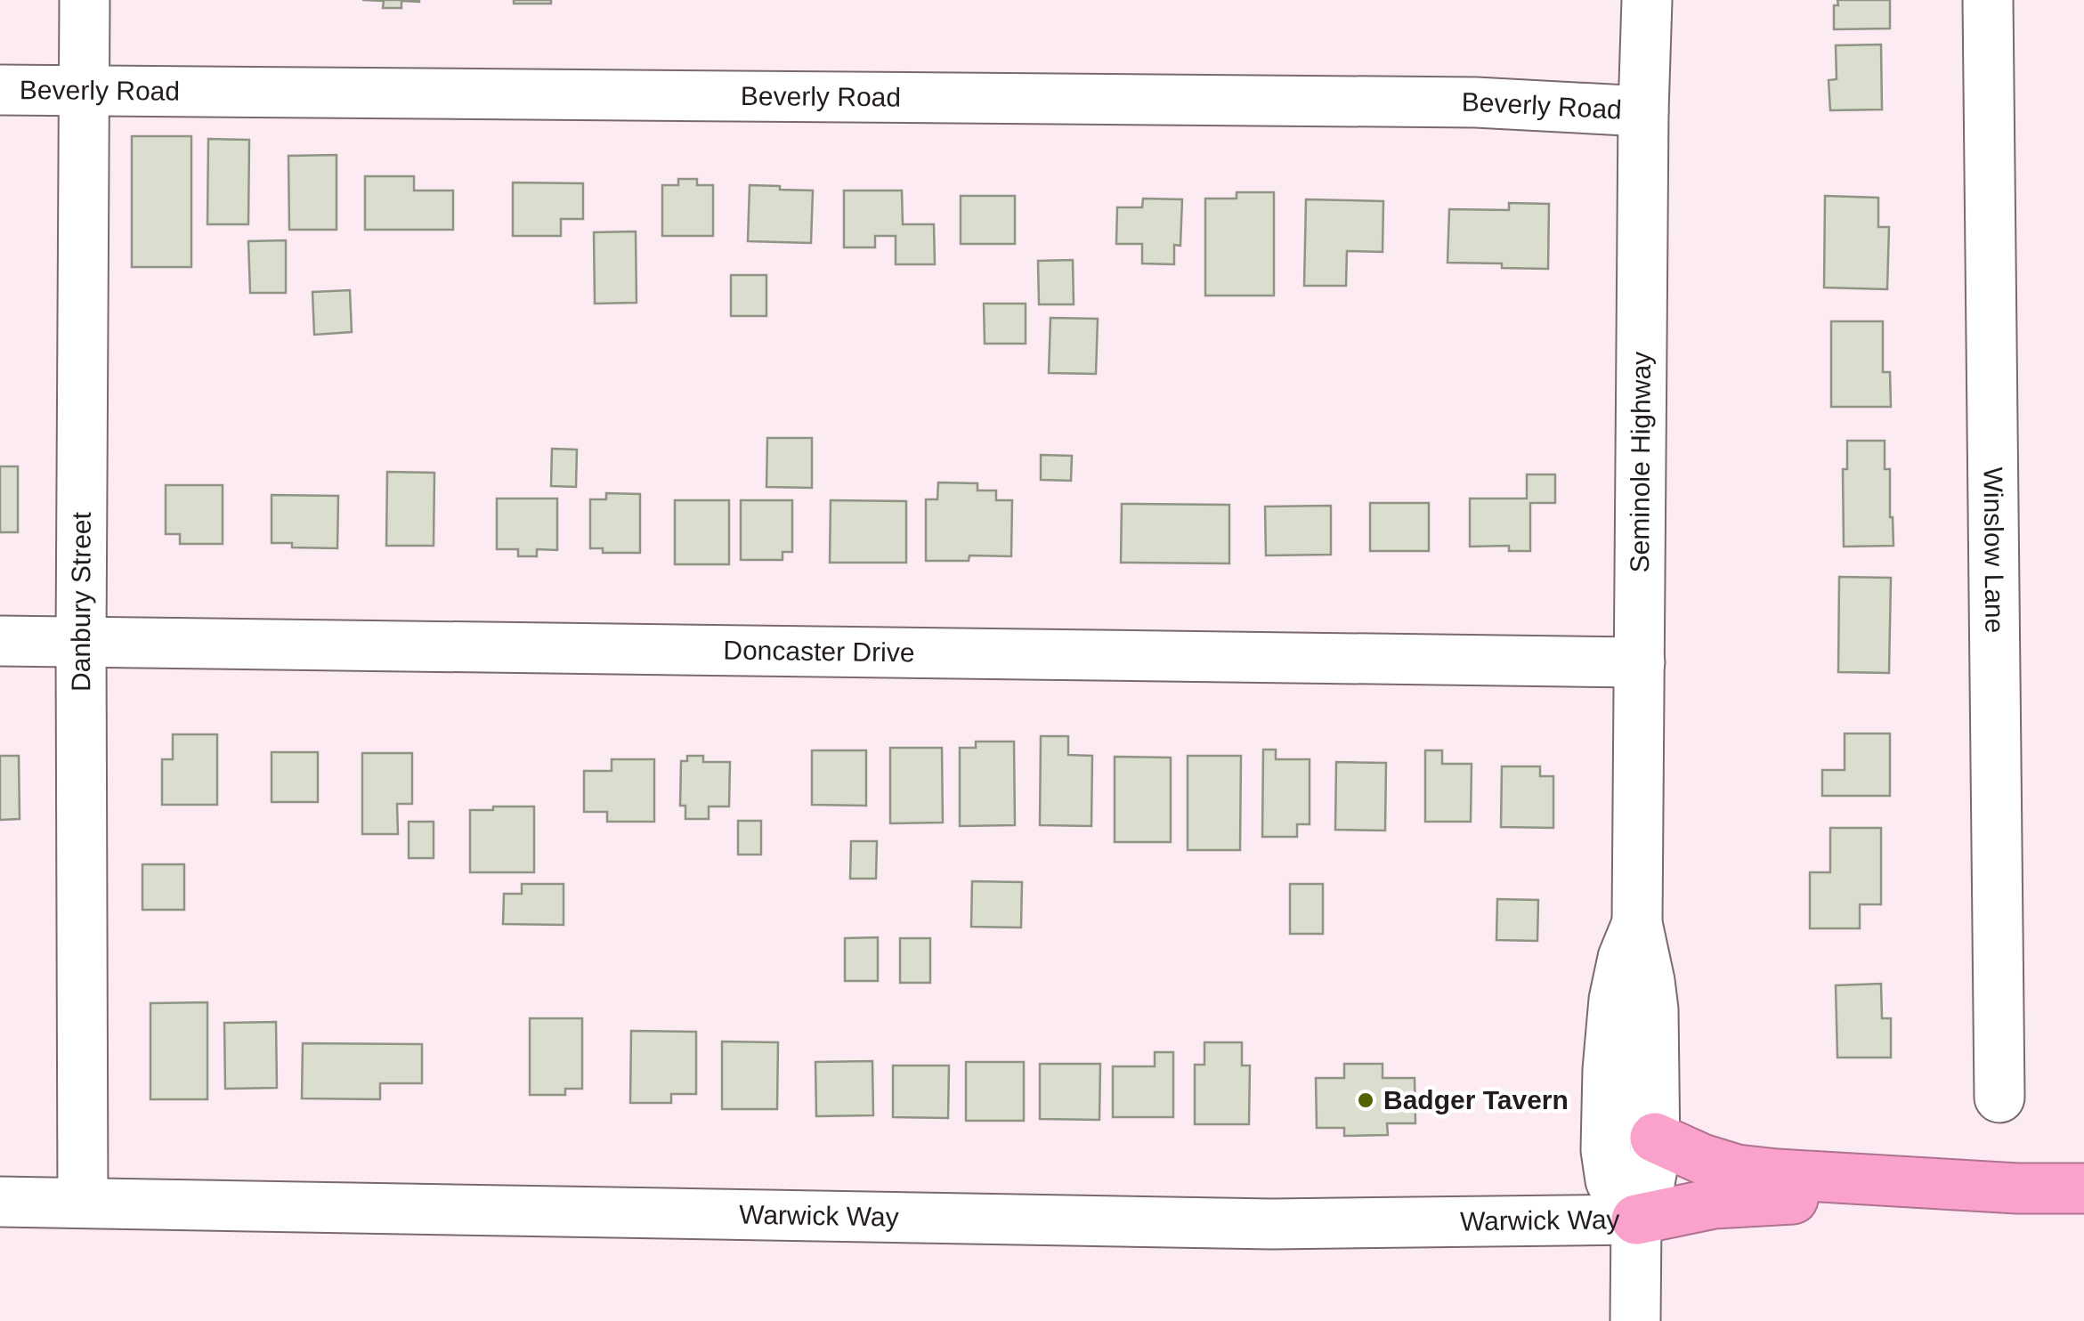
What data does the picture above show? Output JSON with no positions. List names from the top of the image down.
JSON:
{
  "streets": {
    "street": [
      "Beverly Road",
      "Seminole Highway",
      "Winslow Lane",
      "Danbury Street",
      "Doncaster Drive",
      "Warwick Way"
    ]
  },
  "crossings": [
    ["Beverly Road", "Seminole Highway"],
    ["Beverly Road", "Danbury Street"],
    ["Seminole Highway", "Doncaster Drive"],
    ["Seminole Highway", "Warwick Way"],
    ["Danbury Street", "Doncaster Drive"],
    ["Danbury Street", "Warwick Way"]
  ],
  "places": ["Badger Tavern"]
}
